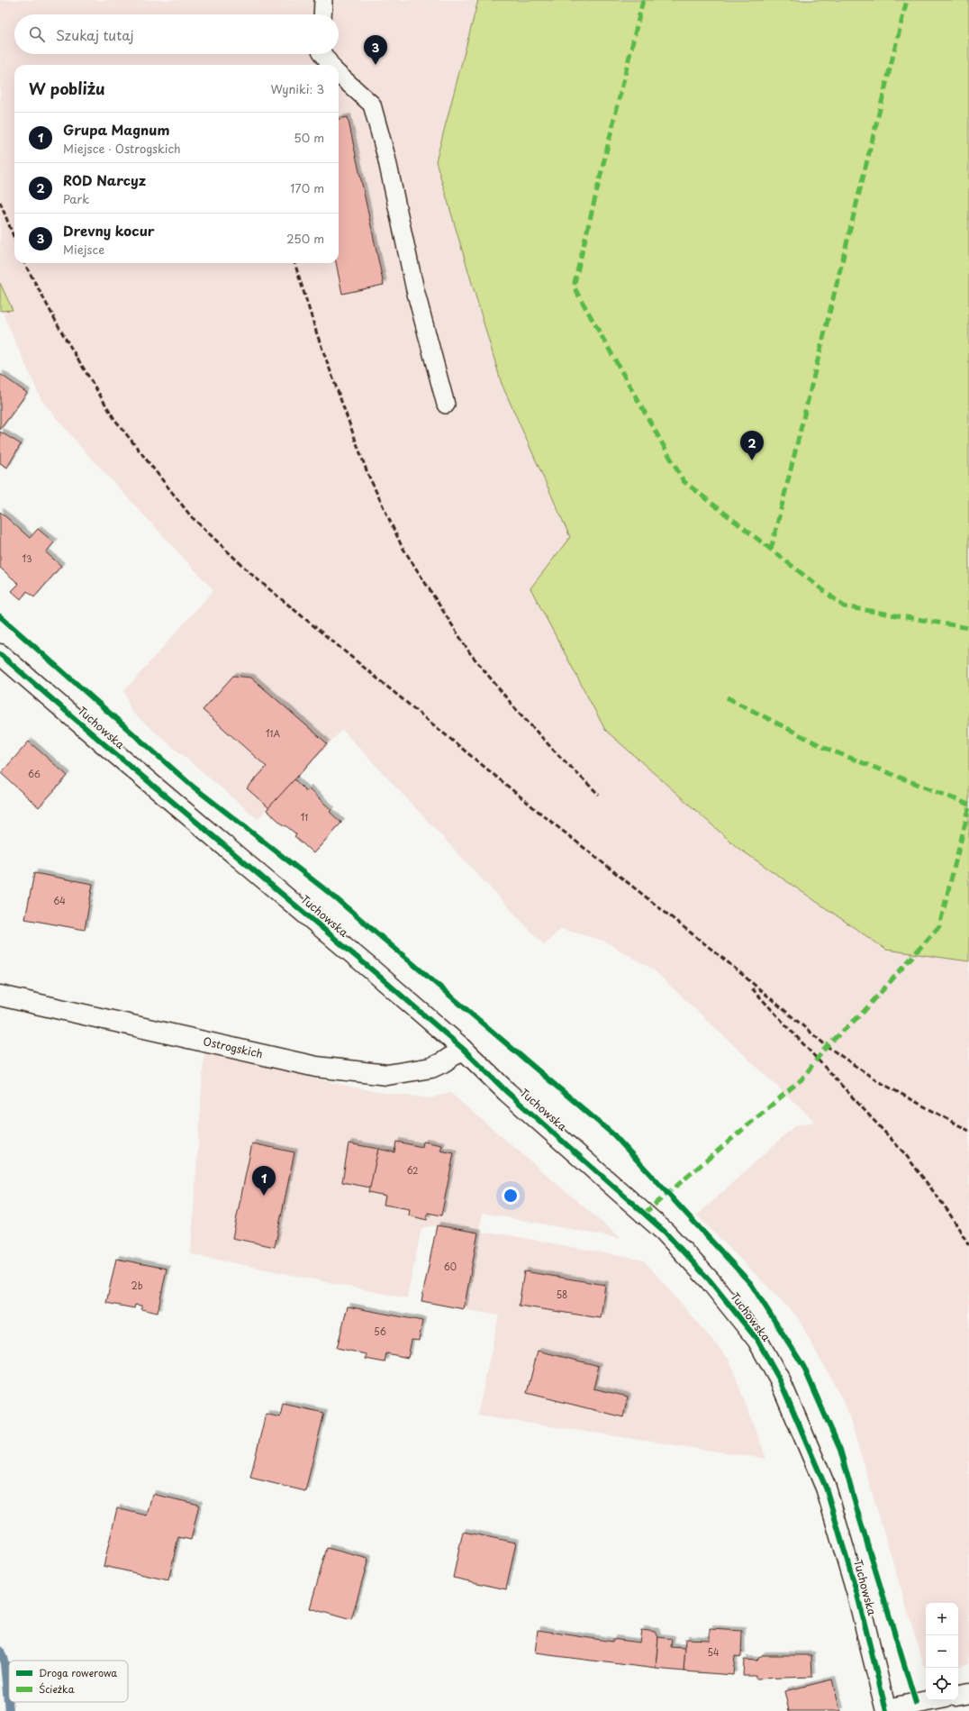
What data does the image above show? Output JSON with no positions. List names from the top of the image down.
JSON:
{
  "streets": {
    "street": ["Tuchowska", "Ostrogskich"]
  },
  "crossings": [
    ["Tuchowska", "Ostrogskich"]
  ],
  "house_numbers": [
    "13",
    "11A",
    "66",
    "11",
    "64",
    "62",
    "60",
    "2b",
    "58",
    "56",
    "54"
  ],
  "legend": ["Droga rowerowa", "Ścieżka"],
  "page": {
    "search": "Szukaj tutaj",
    "pins": ["3", "2", "1"],
    "heading": ["W pobliżu", "Wyniki: 3"],
    "list": [
      {
        "mark": "1",
        "name": "Grupa Magnum",
        "note": "Miejsce · Ostrogskich",
        "value": "50 m"
      },
      {
        "mark": "2",
        "name": "ROD Narcyz",
        "note": "Park",
        "value": "170 m"
      },
      {
        "mark": "3",
        "name": "Drevny kocur",
        "note": "Miejsce",
        "value": "250 m"
      }
    ],
    "map_buttons": ["+", "−"]
  }
}
